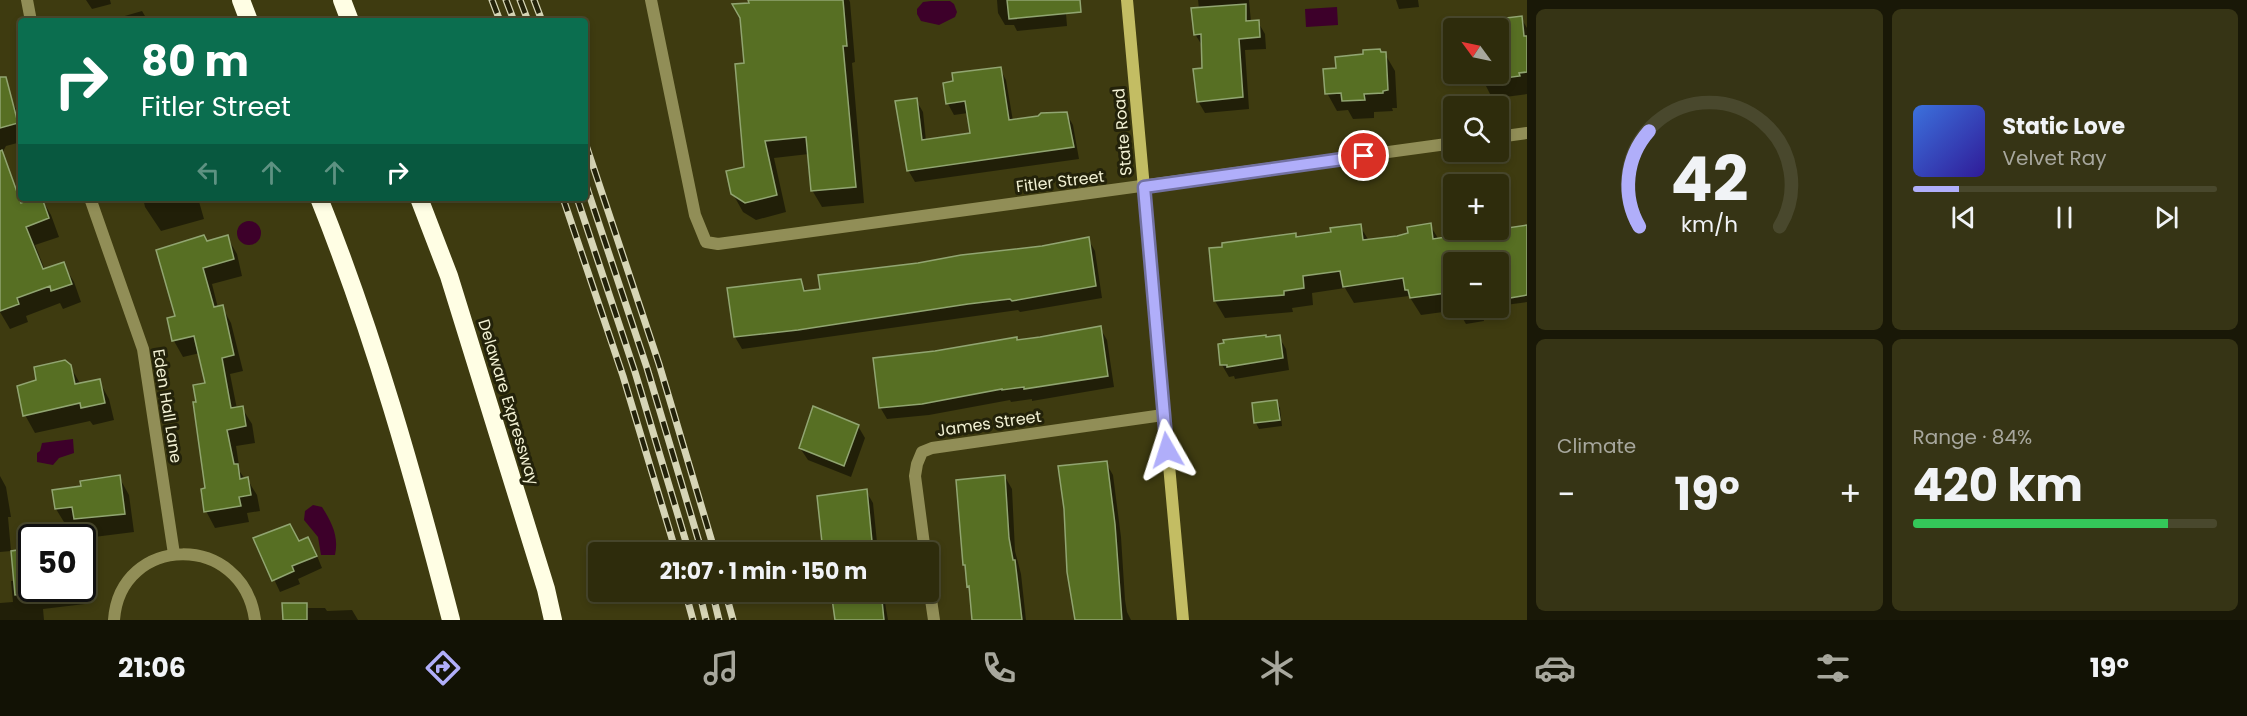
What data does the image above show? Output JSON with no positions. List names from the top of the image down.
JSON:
{
  "streets": {
    "highway": ["Delaware Expressway"],
    "main road": ["State Road"],
    "street": ["Fitler Street", "Eden Hall Lane", "James Street"]
  },
  "crossings": [
    ["State Road", "Fitler Street"],
    ["State Road", "James Street"]
  ],
  "north": "top left",
  "page": {
    "map_buttons": ["+", "−"],
    "turn": ["80 m", "Fitler Street"],
    "song": ["Static Love", "Velvet Ray"],
    "tile": [
      "Climate",
      ["Range · 84%", "420 km"]
    ],
    "heat": ["−", "19°", "+"],
    "limit": "50",
    "trip": "21:07 · 1 min · 150 m",
    "tabs": ["21:06", "19°"],
    "gauge": ["42", "km/h"]
  }
}
